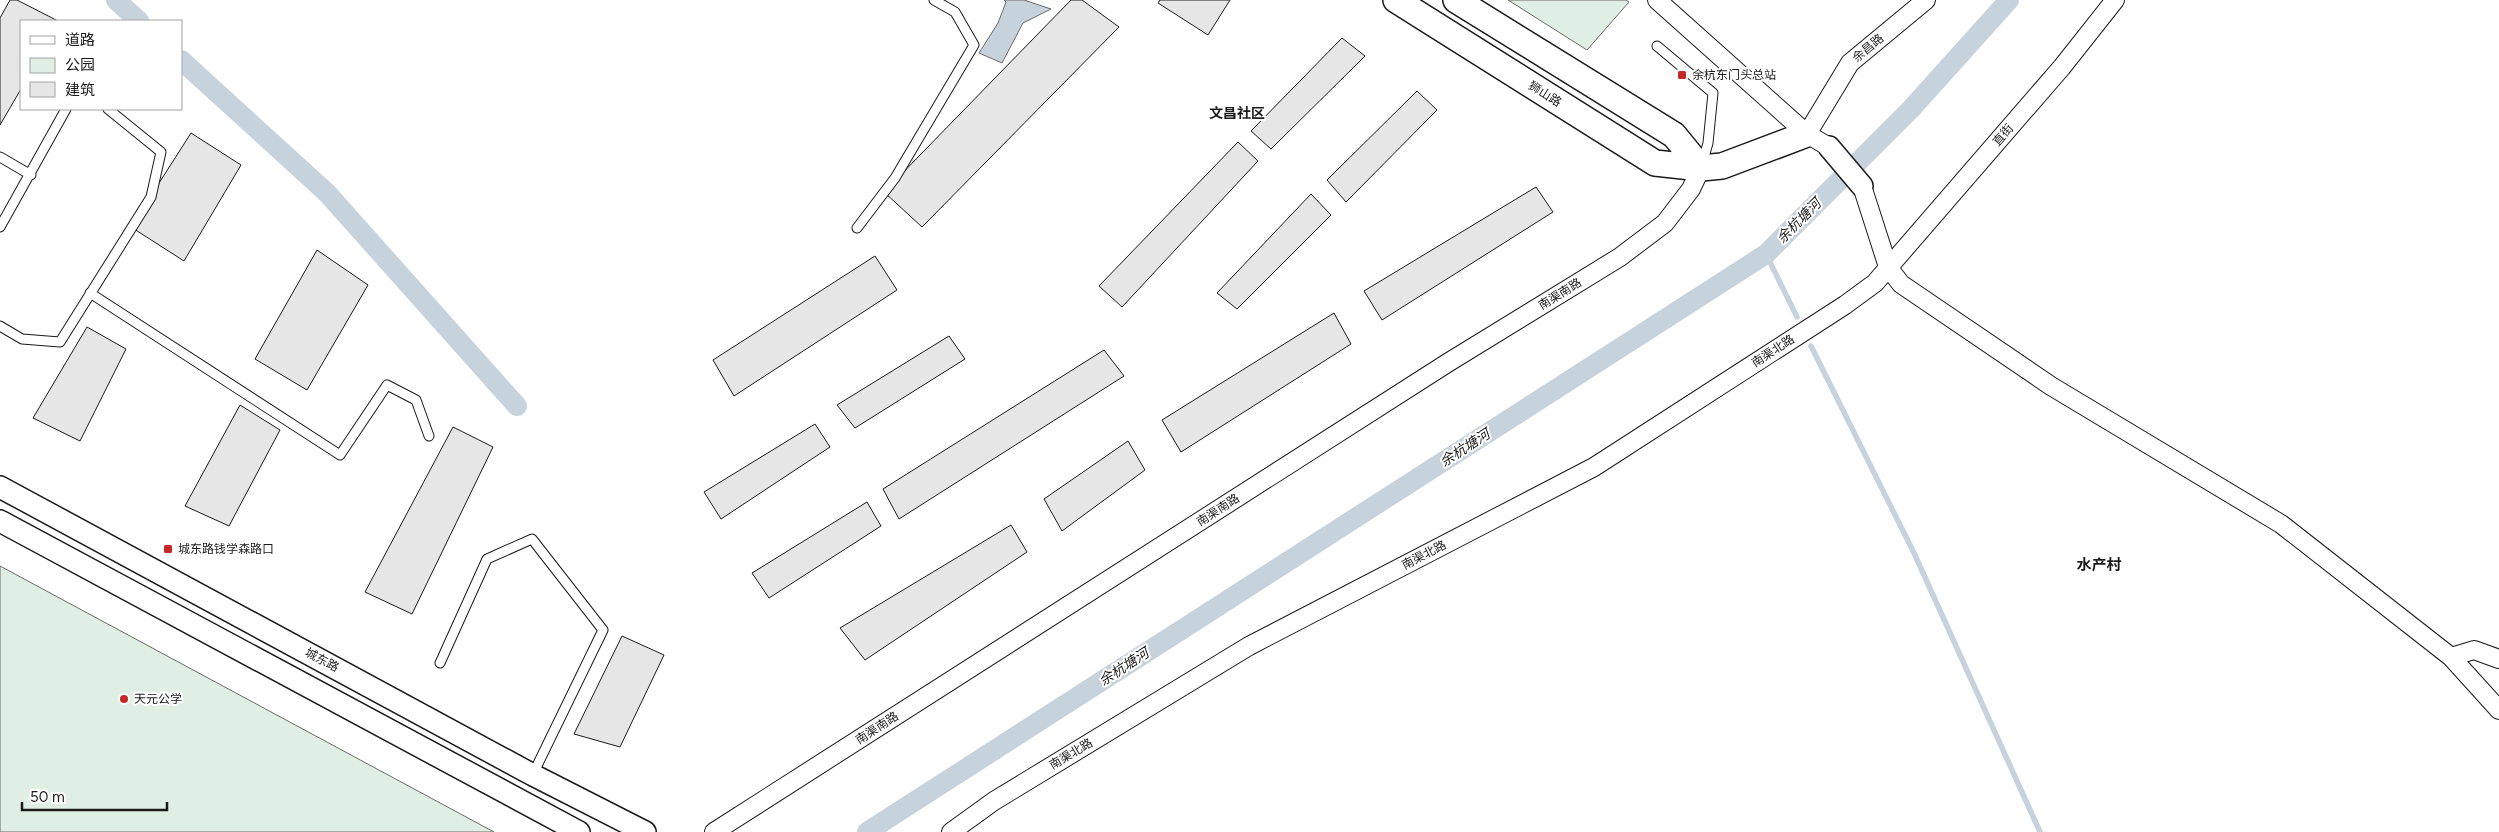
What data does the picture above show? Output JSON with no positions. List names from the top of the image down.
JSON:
{
  "streets": {
    "main road": ["狮山路"],
    "street": [
      "余昌路",
      "直街",
      "南渠南路",
      "南渠北路",
      "城东路"
    ]
  },
  "crossings": [
    ["余昌路", "狮山路"],
    ["狮山路", "南渠南路"],
    ["直街", "南渠北路"]
  ],
  "districts": ["文昌社区", "水产村"],
  "water": ["余杭塘河"],
  "places": {
    "transit": ["余杭东门头总站", "城东路钱学森路口"],
    "other": ["天元公学"]
  },
  "legend": ["道路", "公园", "建筑"],
  "scale_bar": "50 m"
}
